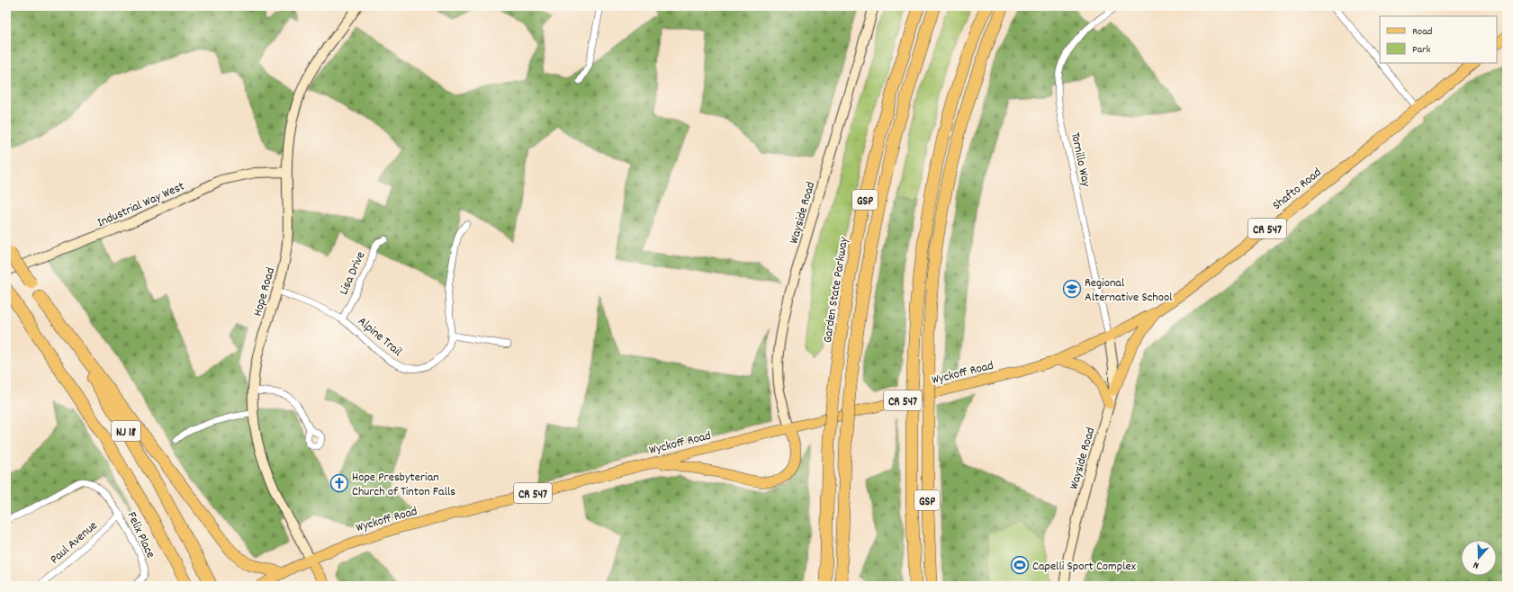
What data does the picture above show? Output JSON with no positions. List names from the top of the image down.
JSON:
{
  "streets": {
    "highway": ["GSP", "Garden State Parkway", "NJ 18"],
    "main road": [
      "Shafto Road",
      "CR 547",
      "Hope Road",
      "Wyckoff Road"
    ],
    "street": [
      "Tornillo Way",
      "Industrial Way West",
      "Wayside Road",
      "Lisa Drive",
      "Alpine Trail",
      "Felix Place",
      "Paul Avenue"
    ]
  },
  "crossings": [
    ["Tornillo Way", "Shafto Road"],
    ["Tornillo Way", "Wayside Road"],
    ["Tornillo Way", "Wyckoff Road"],
    ["Shafto Road", "Wayside Road"],
    ["Shafto Road", "Wyckoff Road"],
    ["Industrial Way West", "Hope Road"],
    ["Wayside Road", "Wyckoff Road"],
    ["Lisa Drive", "Alpine Trail"],
    ["Garden State Parkway", "Wyckoff Road"],
    ["Hope Road", "Alpine Trail"],
    ["Hope Road", "Wyckoff Road"],
    ["Felix Place", "Paul Avenue"]
  ],
  "places": {
    "school or university": ["Regional Alternative School"],
    "church": ["Hope Presbyterian Church of Tinton Falls"],
    "sports": ["Capelli Sport Complex"]
  },
  "legend": ["Road", "Park"],
  "north": "bottom"
}
